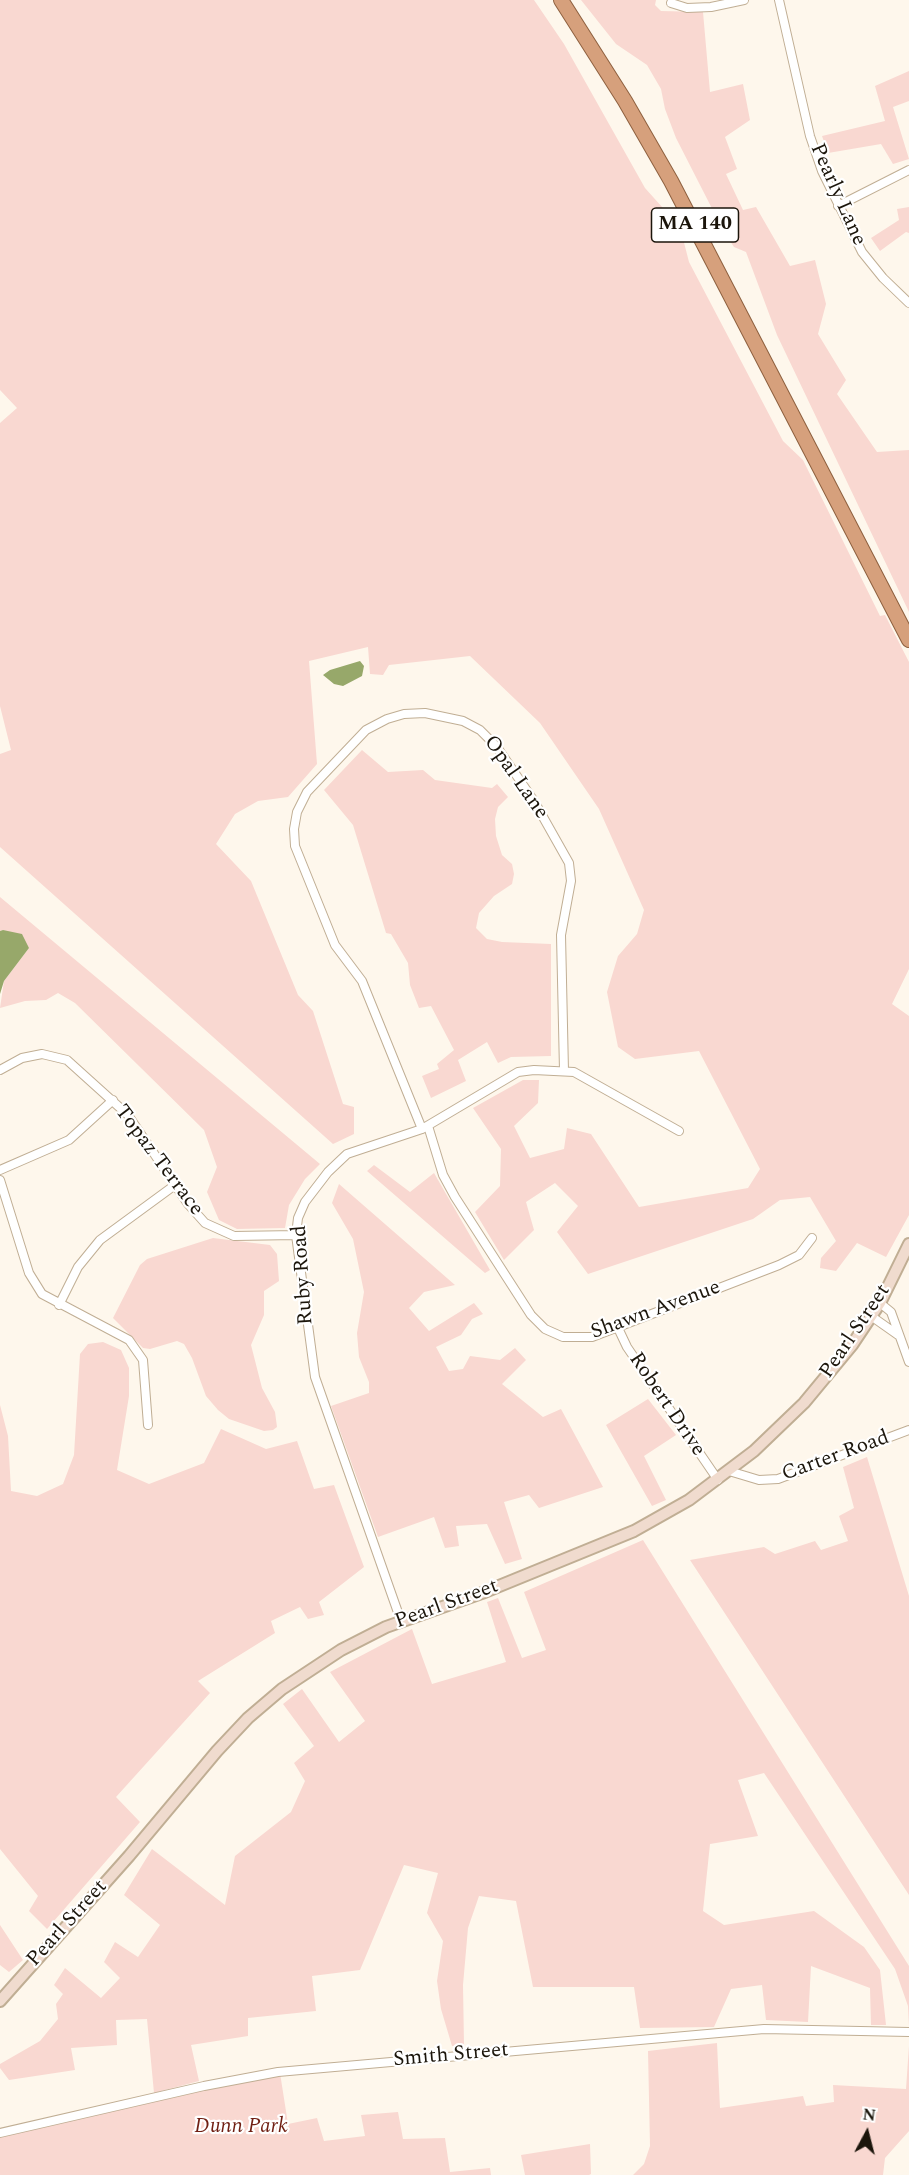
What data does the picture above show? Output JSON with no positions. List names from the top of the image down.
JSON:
{
  "streets": {
    "highway": ["MA 140"],
    "main road": ["Pearl Street"],
    "street": [
      "Pearly Lane",
      "Opal Lane",
      "Topaz Terrace",
      "Ruby Road",
      "Shawn Avenue",
      "Robert Drive",
      "Carter Road",
      "Smith Street"
    ]
  },
  "crossings": [
    ["Opal Lane", "Ruby Road"],
    ["Opal Lane", "Shawn Avenue"],
    ["Topaz Terrace", "Ruby Road"],
    ["Ruby Road", "Shawn Avenue"],
    ["Ruby Road", "Pearl Street"],
    ["Shawn Avenue", "Robert Drive"],
    ["Pearl Street", "Robert Drive"],
    ["Pearl Street", "Carter Road"]
  ],
  "parks": ["Dunn Park"],
  "north": "top"
}
